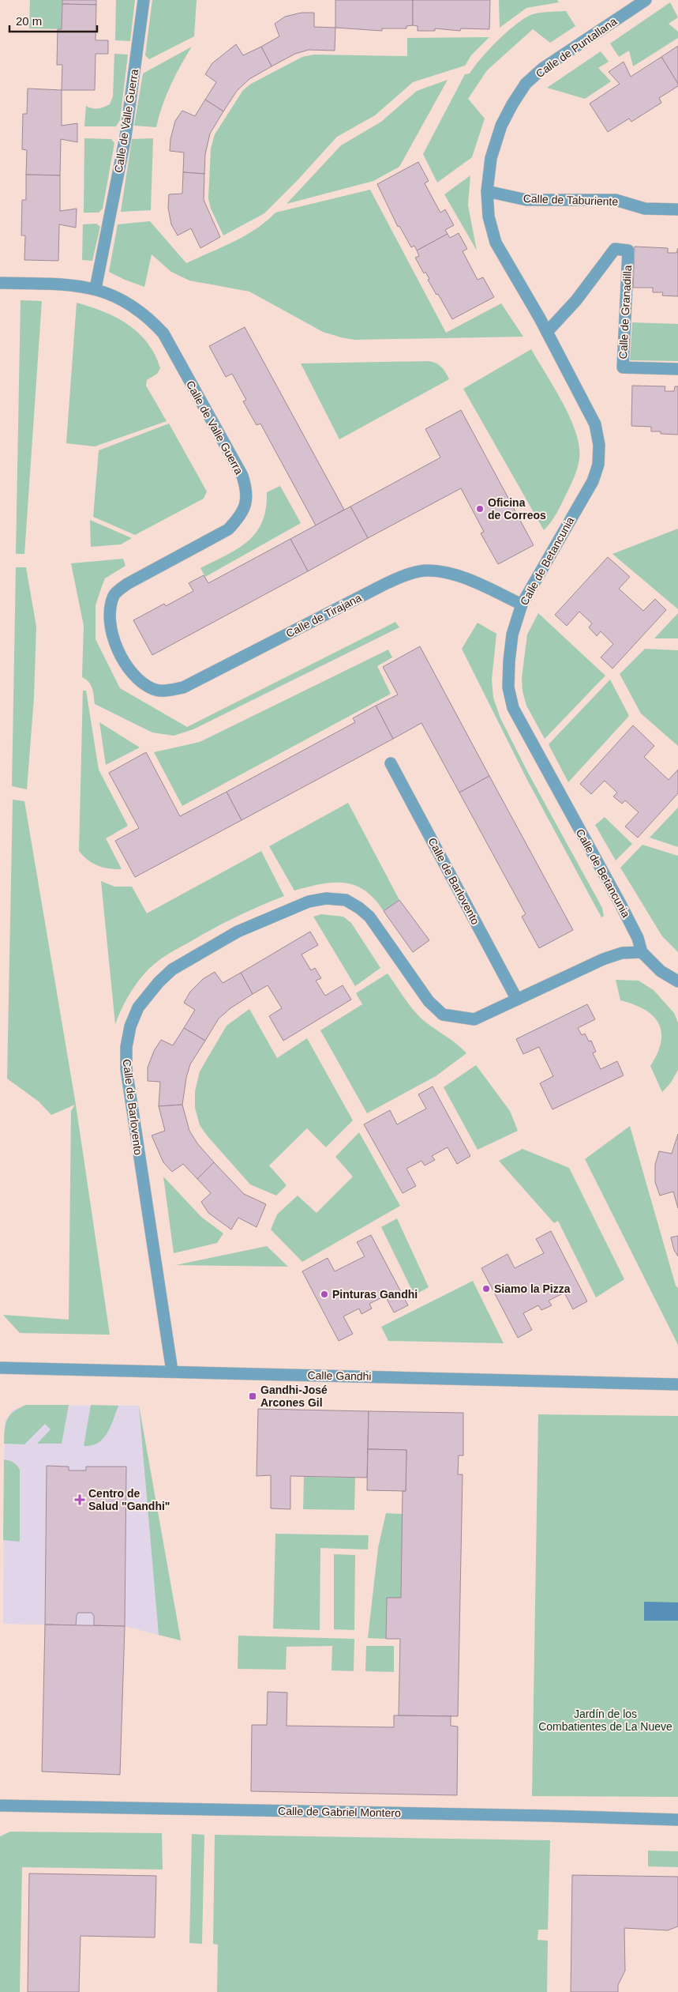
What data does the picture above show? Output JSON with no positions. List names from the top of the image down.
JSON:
{
  "streets": {
    "street": [
      "Calle de Puntallana",
      "Calle de Valle Guerra",
      "Calle de Taburiente",
      "Calle de Granadilla",
      "Calle de Betancunia",
      "Calle de Tirajana",
      "Calle de Barlovento",
      "Calle Gandhi",
      "Calle de Gabriel Montero"
    ]
  },
  "crossings": [
    ["Calle de Puntallana", "Calle de Taburiente"],
    ["Calle de Puntallana", "Calle de Betancunia"],
    ["Calle de Valle Guerra", "Calle de Tirajana"],
    ["Calle de Granadilla", "Calle de Betancunia"],
    ["Calle de Betancunia", "Calle de Tirajana"],
    ["Calle de Betancunia", "Calle de Barlovento"],
    ["Calle de Barlovento", "Calle Gandhi"]
  ],
  "parks": ["Jardín de los Combatientes de La Nueve"],
  "places": {
    "other": ["Oficina de Correos", "Siamo la Pizza", "Pinturas Gandhi"],
    "transit": ["Gandhi-José Arcones Gil"],
    "health": ["Centro de Salud \"Gandhi\""]
  },
  "scale_bar": "20 m"
}
